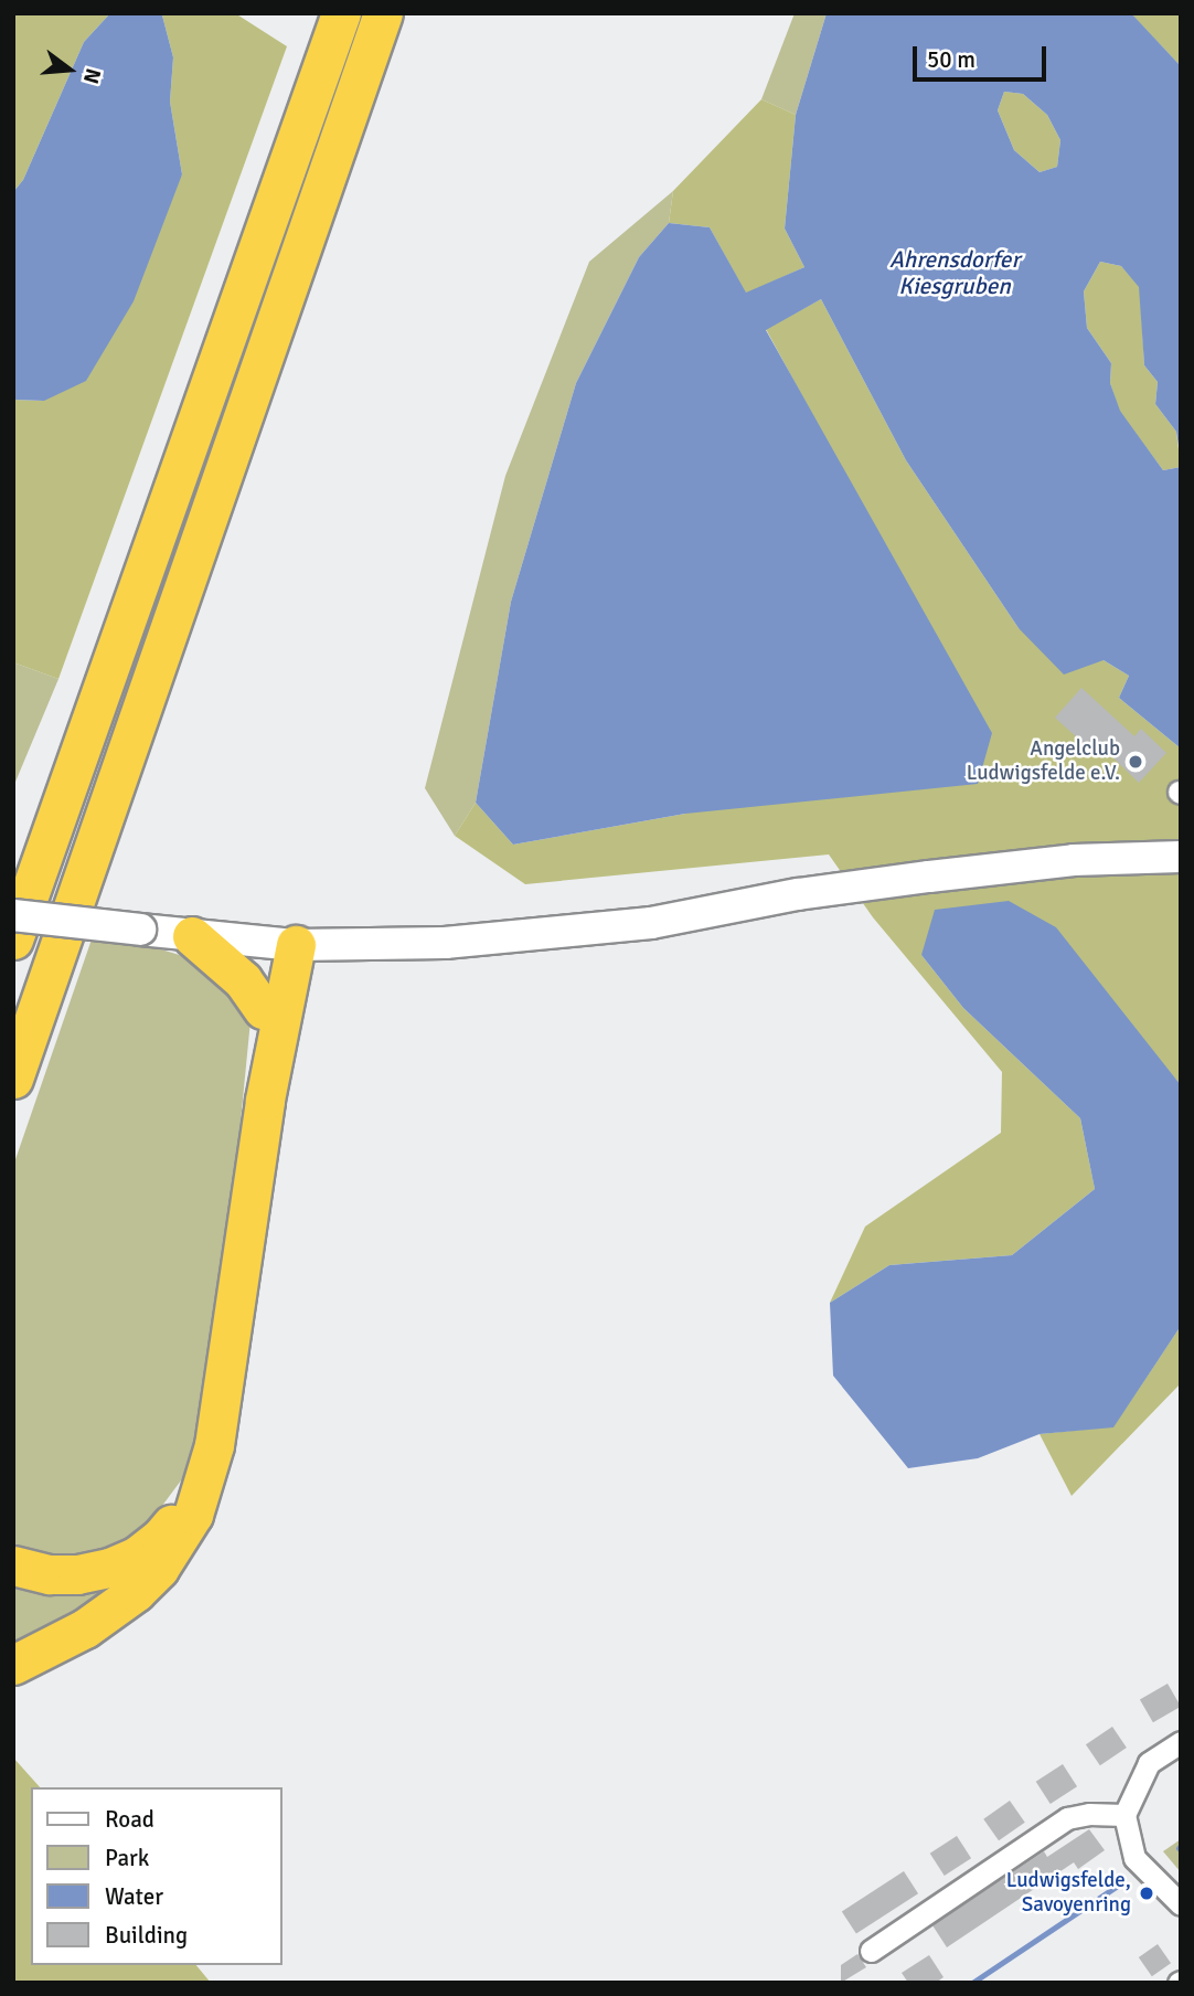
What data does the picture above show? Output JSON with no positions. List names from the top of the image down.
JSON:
{
  "water": ["Ahrensdorfer Kiesgruben"],
  "places": ["Angelclub Ludwigsfelde e.V.", "Ludwigsfelde, Savoyenring"],
  "legend": [
    "Road",
    "Park",
    "Water",
    "Building"
  ],
  "scale_bar": "50 m",
  "north": "right"
}
